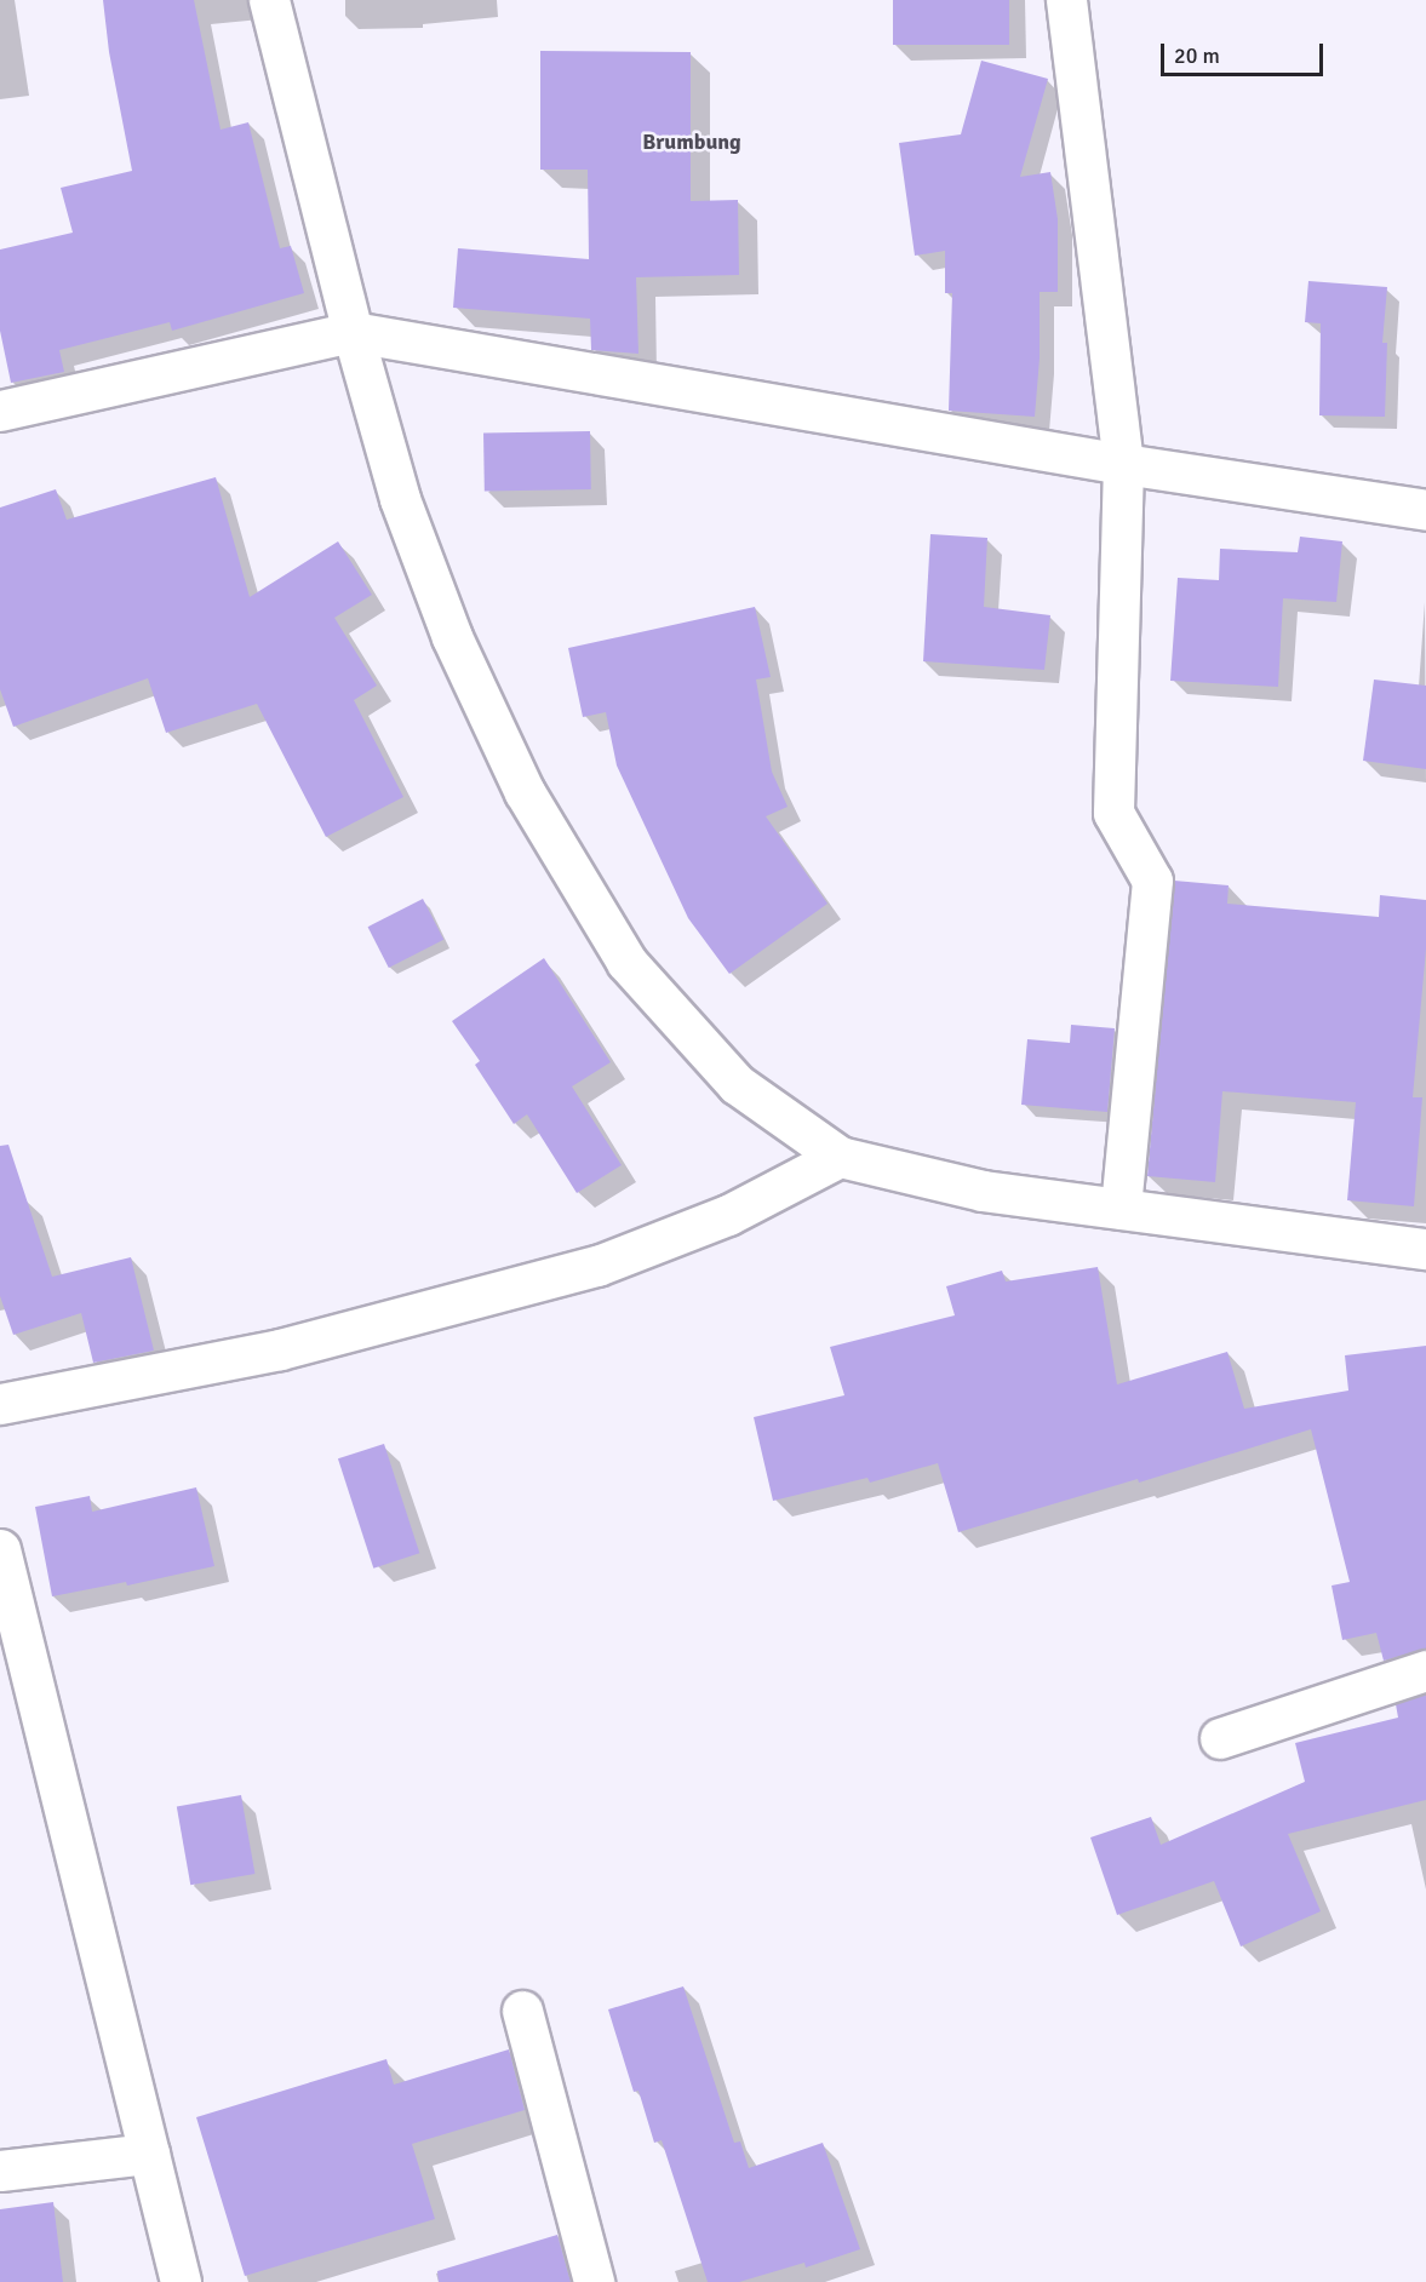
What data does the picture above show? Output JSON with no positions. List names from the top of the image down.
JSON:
{
  "districts": ["Brumbung"],
  "scale_bar": "20 m"
}
